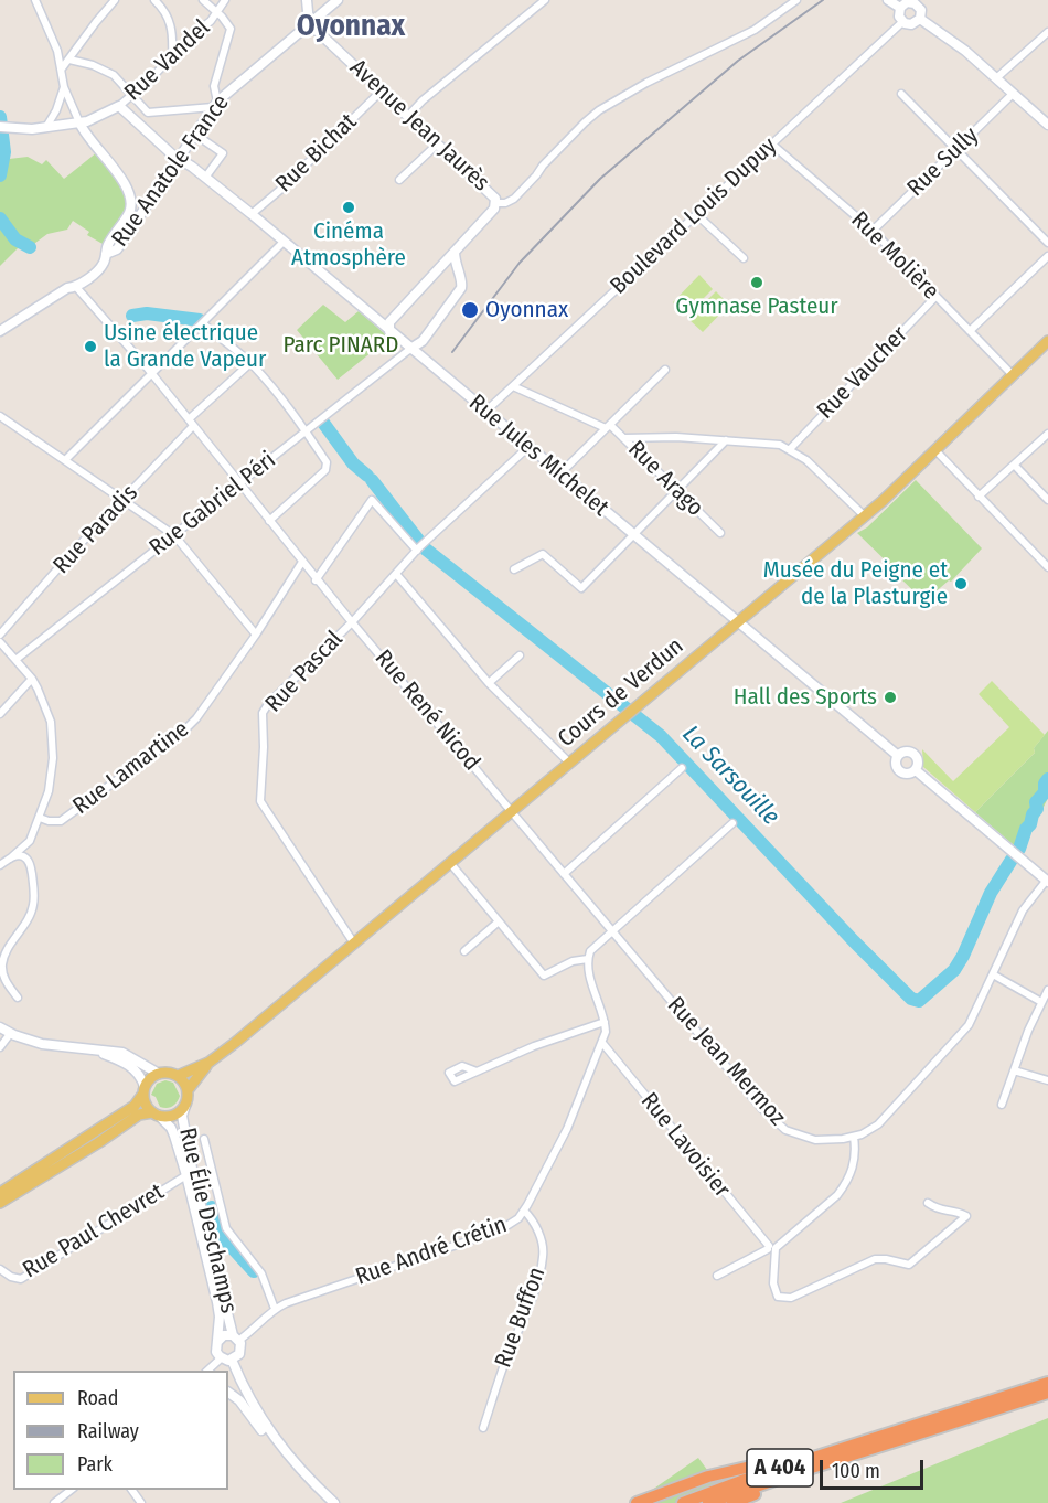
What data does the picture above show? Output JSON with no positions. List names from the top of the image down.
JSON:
{
  "streets": {
    "highway": ["A 404"],
    "main road": [
      "Rue Vandel",
      "Avenue Jean Jaurès",
      "Rue Anatole France",
      "Rue Jules Michelet",
      "Cours de Verdun",
      "Rue Élie Deschamps"
    ],
    "street": [
      "Rue Bichat",
      "Rue Sully",
      "Boulevard Louis Dupuy",
      "Rue Molière",
      "Rue Vaucher",
      "Rue Arago",
      "Rue Gabriel Péri",
      "Rue Paradis",
      "Rue Pascal",
      "Rue René Nicod",
      "Rue Lamartine",
      "Rue Jean Mermoz",
      "Rue Lavoisier",
      "Rue Paul Chevret",
      "Rue André Crétin",
      "Rue Buffon"
    ]
  },
  "crossings": [
    ["Rue Vandel", "Rue Jules Michelet"],
    ["Avenue Jean Jaurès", "Rue Bichat"],
    ["Avenue Jean Jaurès", "Rue Anatole France"],
    ["Rue Bichat", "Rue Jules Michelet"],
    ["Rue Sully", "Rue Molière"],
    ["Rue Anatole France", "Rue Jules Michelet"],
    ["Rue Anatole France", "Rue René Nicod"],
    ["Boulevard Louis Dupuy", "Rue Molière"],
    ["Boulevard Louis Dupuy", "Rue Jules Michelet"],
    ["Rue Molière", "Rue Vaucher"],
    ["Rue Molière", "Cours de Verdun"],
    ["Rue Jules Michelet", "Rue Gabriel Péri"],
    ["Rue Jules Michelet", "Rue Pascal"],
    ["Rue Jules Michelet", "Cours de Verdun"],
    ["Rue Gabriel Péri", "Rue René Nicod"],
    ["Rue Paradis", "Rue René Nicod"],
    ["Rue Pascal", "Cours de Verdun"],
    ["Rue Pascal", "Rue René Nicod"],
    ["Cours de Verdun", "Rue René Nicod"],
    ["Cours de Verdun", "Rue Jean Mermoz"],
    ["Cours de Verdun", "Rue Élie Deschamps"],
    ["Rue René Nicod", "Rue Lamartine"],
    ["Rue René Nicod", "Rue Jean Mermoz"],
    ["Rue Lavoisier", "Rue André Crétin"],
    ["Rue Élie Deschamps", "Rue Paul Chevret"],
    ["Rue Élie Deschamps", "Rue André Crétin"],
    ["Rue André Crétin", "Rue Buffon"]
  ],
  "districts": ["Oyonnax"],
  "water": ["La Sarsouille"],
  "parks": ["Parc PINARD"],
  "places": [
    "Cinéma Atmosphère",
    "Gymnase Pasteur",
    "Oyonnax",
    "Usine électrique la Grande Vapeur",
    "Musée du Peigne et de la Plasturgie",
    "Hall des Sports"
  ],
  "legend": ["Road", "Railway", "Park"],
  "scale_bar": "100 m"
}
